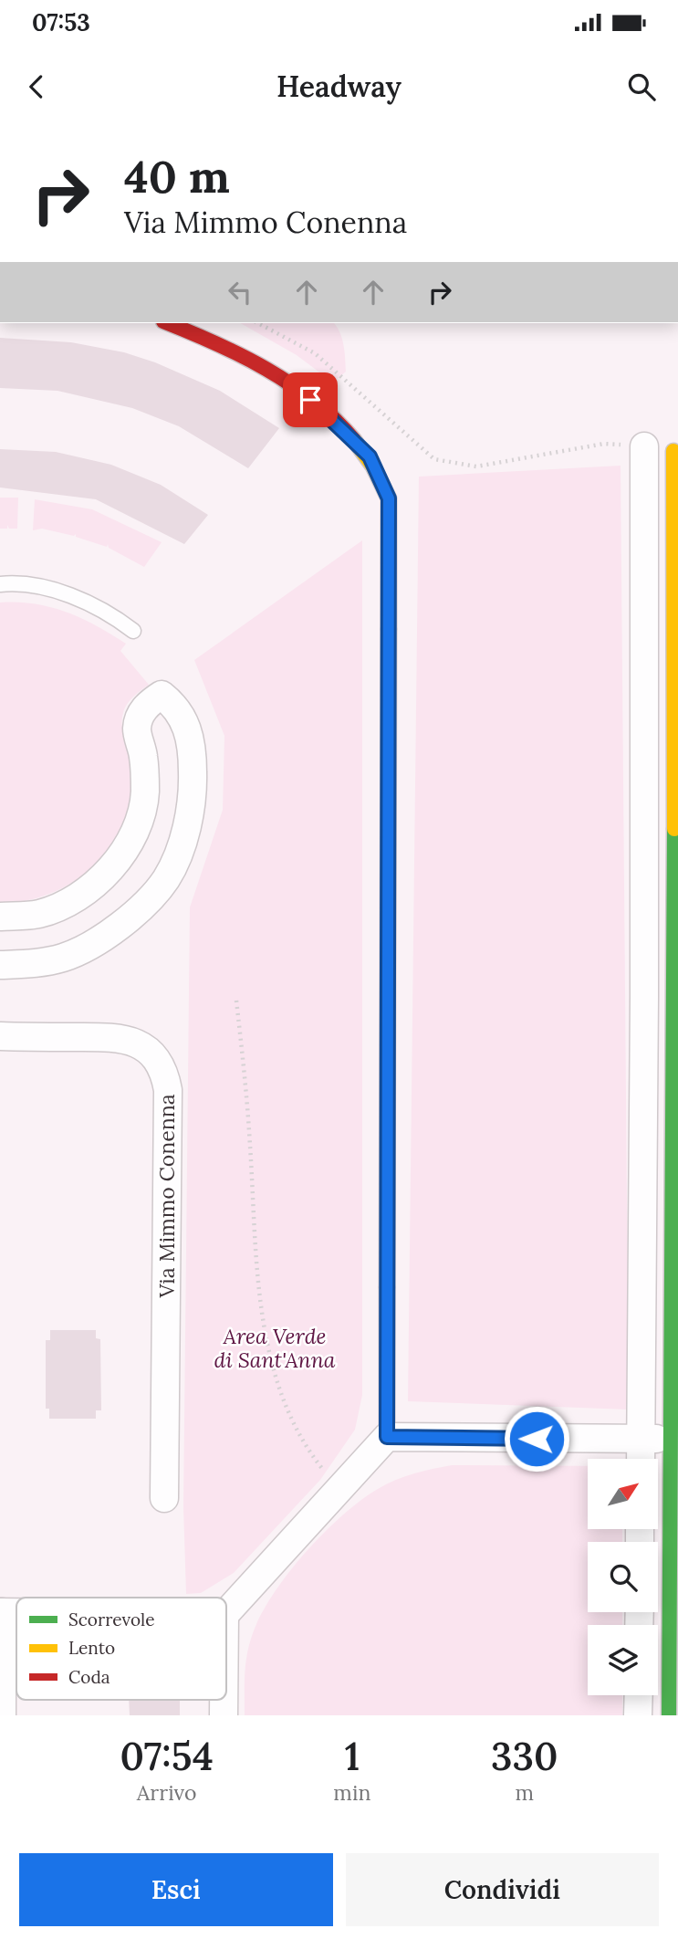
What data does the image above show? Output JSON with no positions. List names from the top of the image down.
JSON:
{
  "streets": {
    "street": ["Via Mimmo Conenna"]
  },
  "parks": ["Area Verde di Sant'Anna"],
  "legend": ["Scorrevole", "Lento", "Coda"],
  "north": "top right",
  "page": {
    "status": "07:53",
    "header": "Headway",
    "turn": ["40 m", "Via Mimmo Conenna"],
    "eta": [
      "07:54",
      "Arrivo",
      "1",
      "min",
      "330",
      "m"
    ],
    "buttons": ["Esci", "Condividi"]
  }
}
